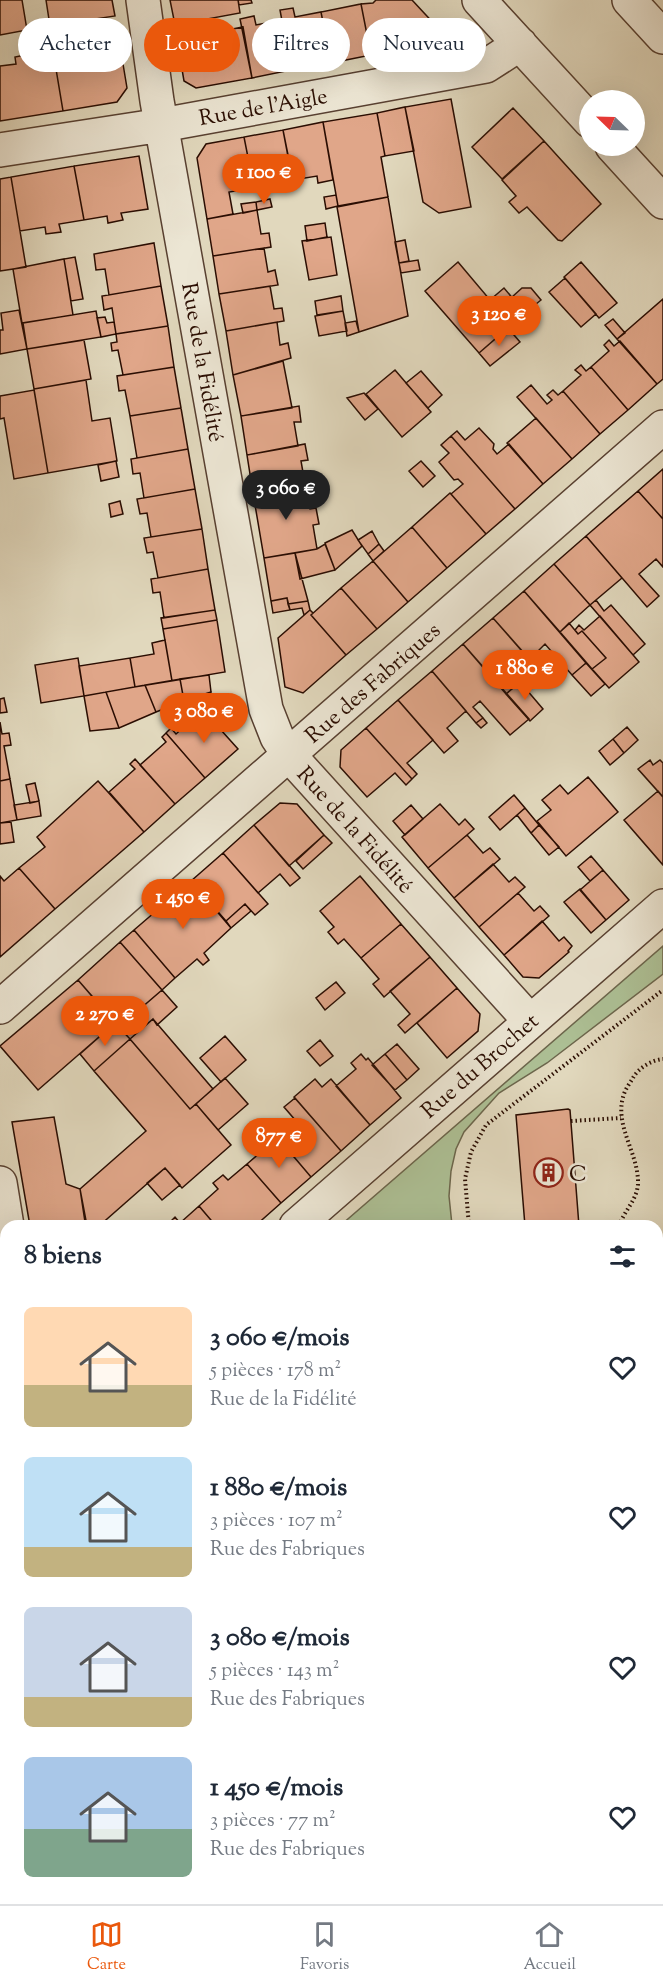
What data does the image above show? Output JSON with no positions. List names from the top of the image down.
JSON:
{
  "streets": {
    "street": [
      "Rue de l'Aigle",
      "Rue de la Fidélité",
      "Rue des Fabriques",
      "Rue du Brochet"
    ]
  },
  "crossings": [
    ["Rue de l'Aigle", "Rue de la Fidélité"],
    ["Rue de la Fidélité", "Rue des Fabriques"],
    ["Rue de la Fidélité", "Rue du Brochet"]
  ],
  "places": {
    "building": ["C"]
  },
  "north": "top left",
  "page": {
    "chip": [
      "Acheter",
      "Louer",
      "Filtres",
      "Nouveau"
    ],
    "price": [
      "1 100 €",
      "3 120 €",
      "3 060 €",
      "1 880 €",
      "3 080 €",
      "1 450 €",
      "2 270 €",
      "877 €"
    ],
    "heading": "8 biens",
    "list": [
      {
        "name": "3 060 €/mois",
        "note": "5 pièces · 178 m² · Rue de la Fidélité"
      },
      {
        "name": "1 880 €/mois",
        "note": "3 pièces · 107 m² · Rue des Fabriques"
      },
      {
        "name": "3 080 €/mois",
        "note": "5 pièces · 143 m² · Rue des Fabriques"
      },
      {
        "name": "1 450 €/mois",
        "note": "3 pièces · 77 m² · Rue des Fabriques"
      }
    ],
    "tabs": ["Carte", "Favoris", "Accueil"]
  }
}
